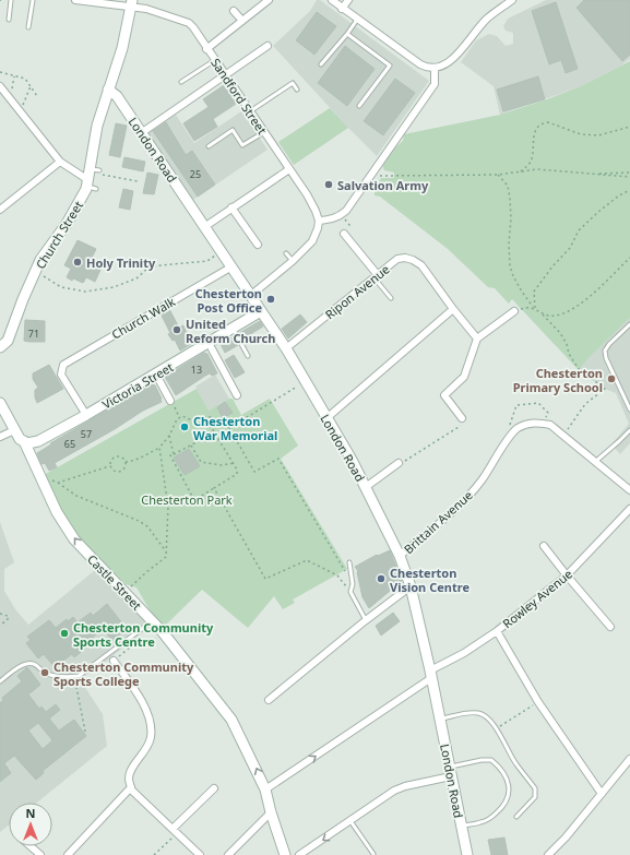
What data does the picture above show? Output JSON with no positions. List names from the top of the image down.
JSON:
{
  "streets": {
    "street": [
      "Sandford Street",
      "London Road",
      "Church Street",
      "Ripon Avenue",
      "Church Walk",
      "Victoria Street",
      "Brittain Avenue",
      "Castle Street",
      "Rowley Avenue"
    ]
  },
  "crossings": [
    ["Sandford Street", "Church Street"],
    ["London Road", "Church Street"],
    ["London Road", "Ripon Avenue"],
    ["London Road", "Church Walk"],
    ["London Road", "Victoria Street"],
    ["London Road", "Brittain Avenue"],
    ["London Road", "Rowley Avenue"],
    ["Church Walk", "Victoria Street"],
    ["Victoria Street", "Castle Street"],
    ["Castle Street", "Rowley Avenue"]
  ],
  "one_way": ["Castle Street", "Rowley Avenue"],
  "parks": ["Chesterton Park"],
  "places": [
    "Salvation Army",
    "Holy Trinity",
    "Chesterton Post Office",
    "United Reform Church",
    "Chesterton Primary School",
    "Chesterton War Memorial",
    "Chesterton Vision Centre",
    "Chesterton Community Sports Centre",
    "Chesterton Community Sports College"
  ],
  "house_numbers": [
    "25",
    "71",
    "13",
    "57",
    "65"
  ],
  "north": "top"
}
